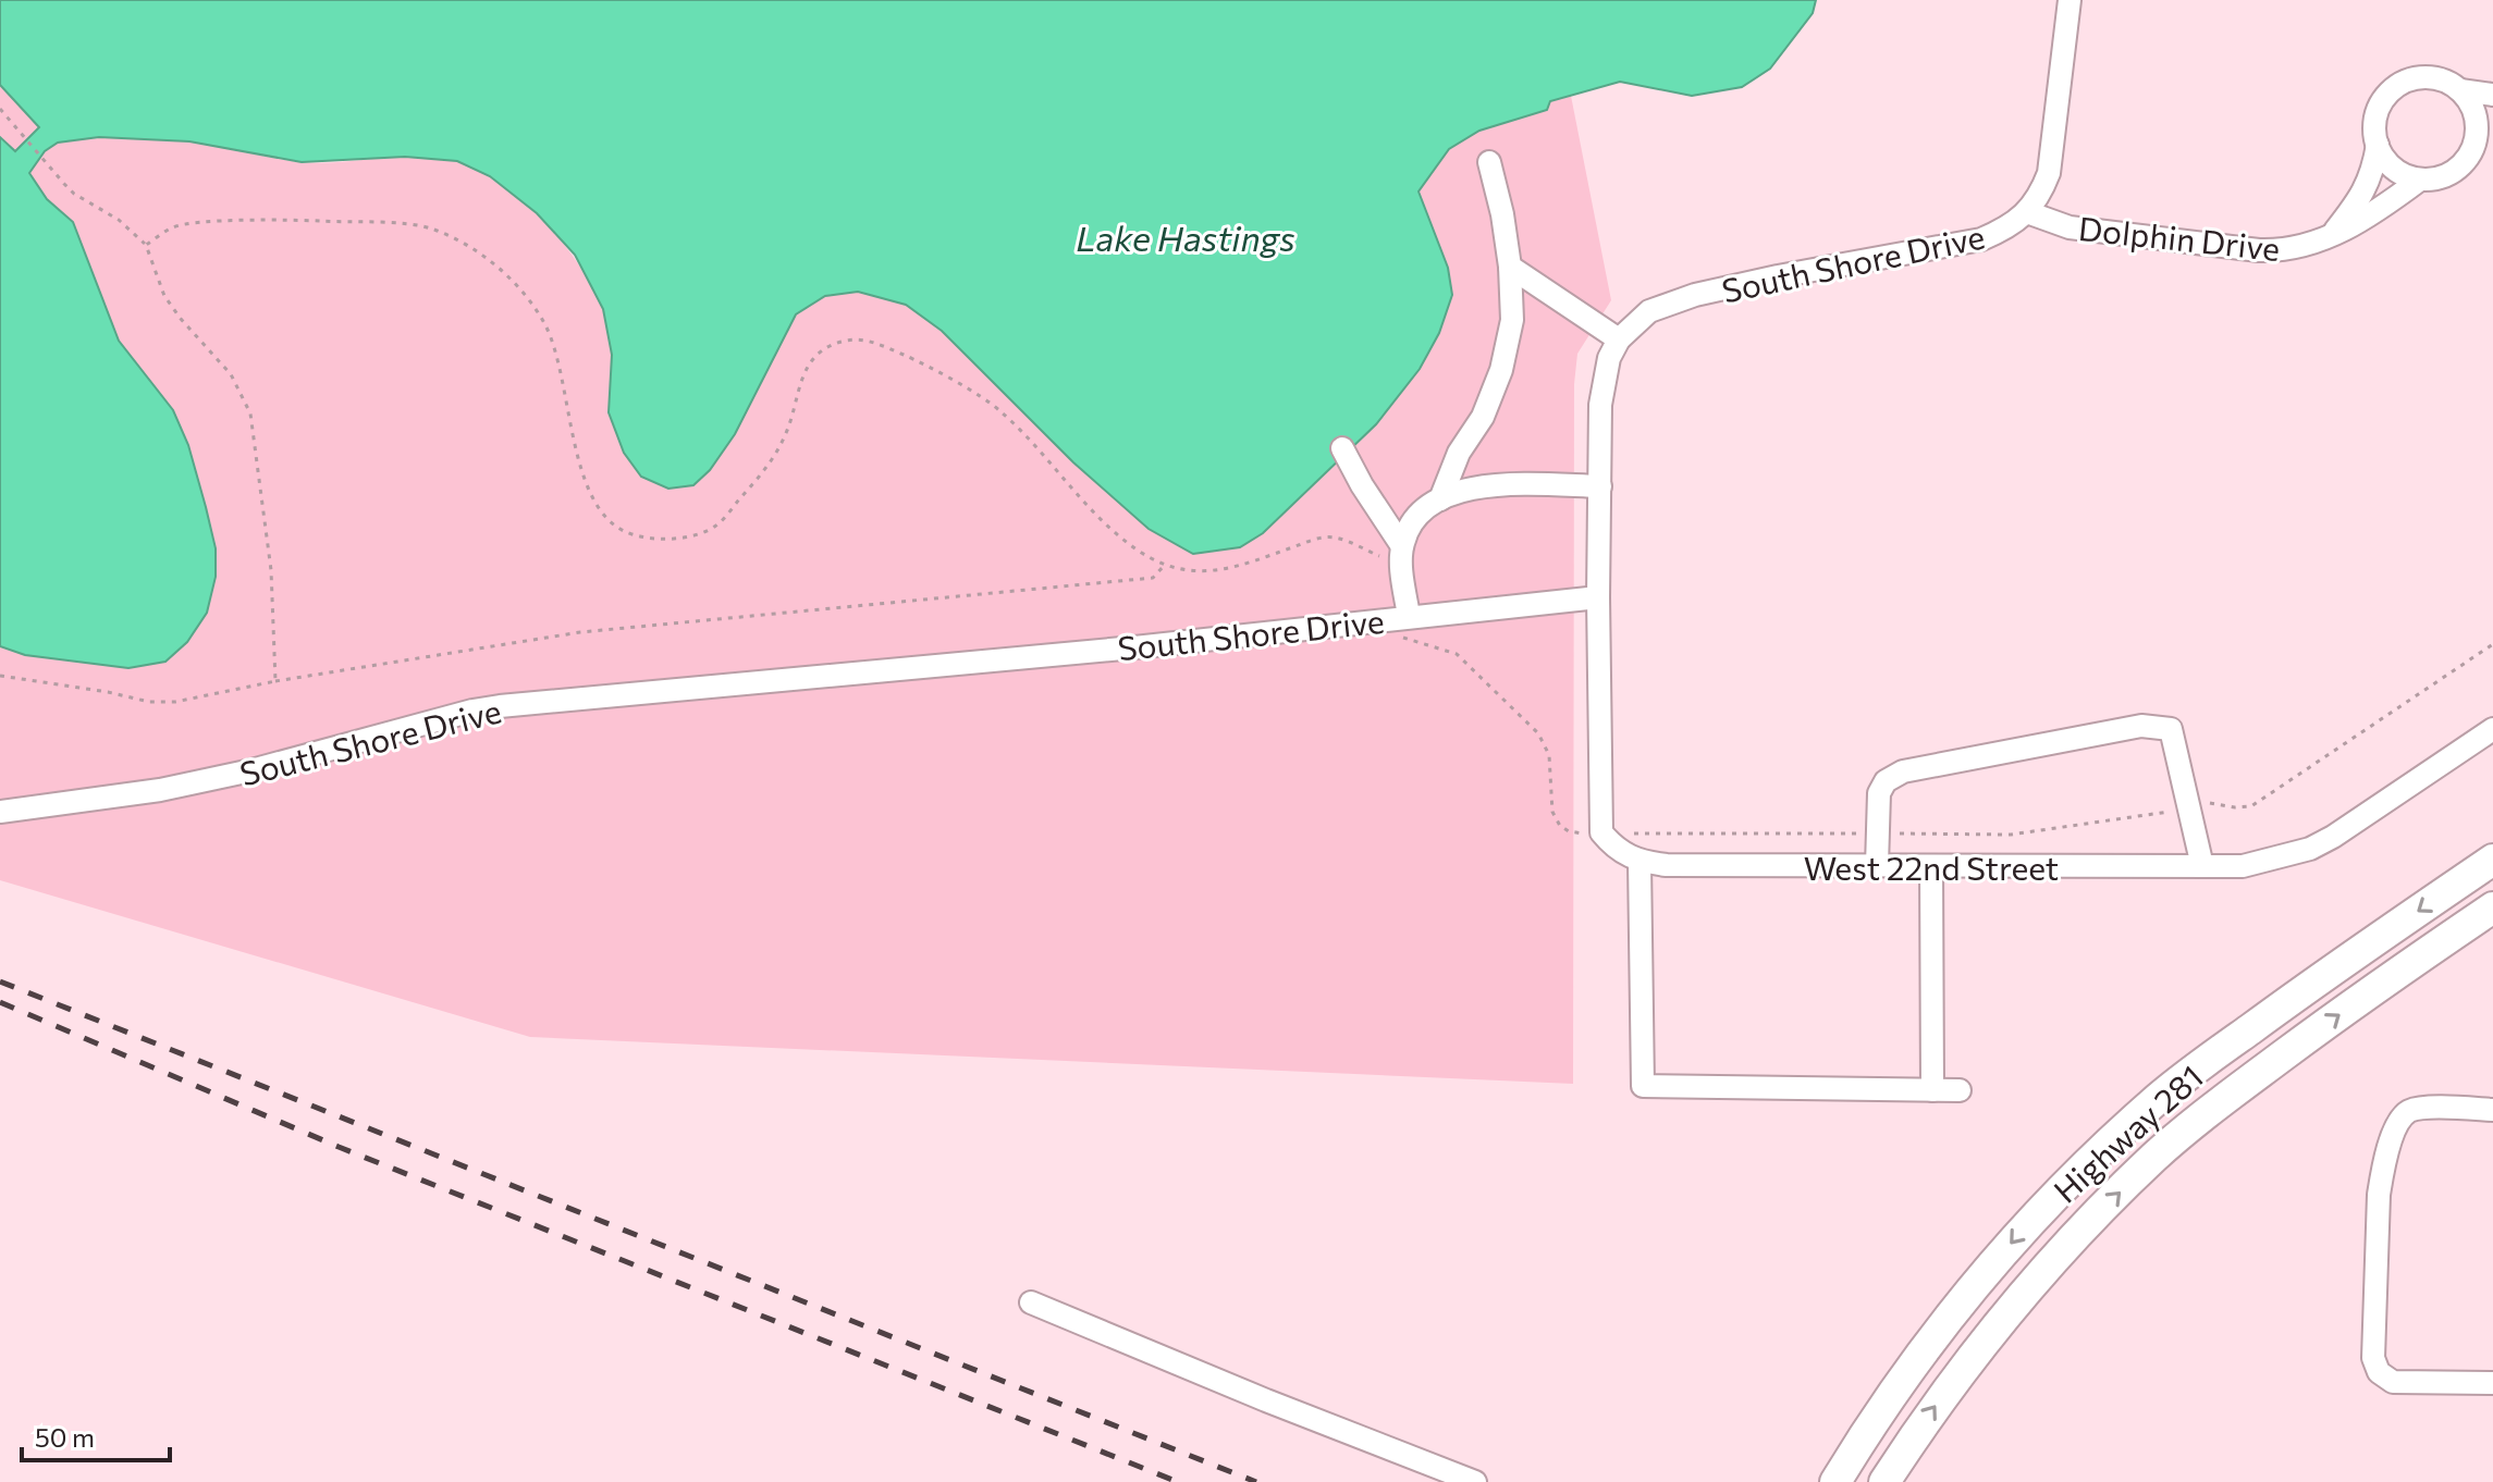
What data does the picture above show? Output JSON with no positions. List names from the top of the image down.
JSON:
{
  "streets": {
    "highway": ["Highway 281"],
    "street": ["Dolphin Drive", "South Shore Drive", "West 22nd Street"]
  },
  "crossings": [
    ["Dolphin Drive", "South Shore Drive"]
  ],
  "water": ["Lake Hastings"],
  "scale_bar": "50 m"
}
